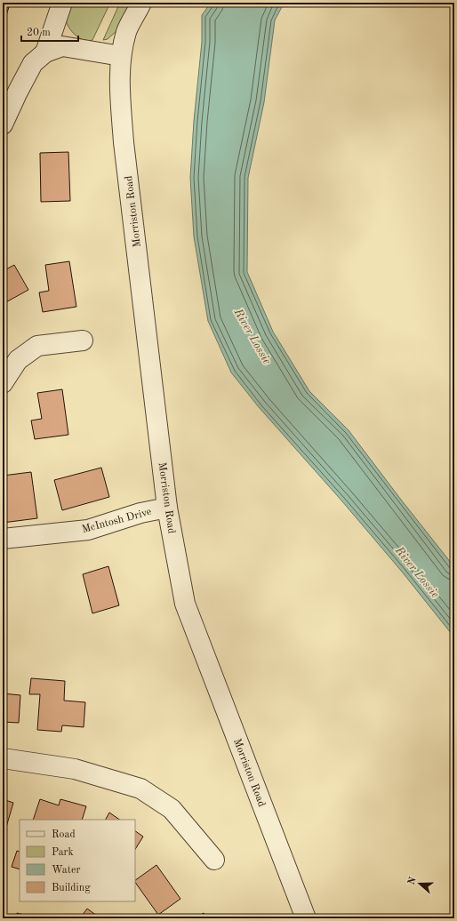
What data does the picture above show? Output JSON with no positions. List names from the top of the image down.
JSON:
{
  "streets": {
    "street": ["Morriston Road", "McIntosh Drive"]
  },
  "crossings": [
    ["Morriston Road", "McIntosh Drive"]
  ],
  "water": ["River Lossie"],
  "legend": [
    "Road",
    "Park",
    "Water",
    "Building"
  ],
  "scale_bar": "20 m",
  "north": "left"
}
